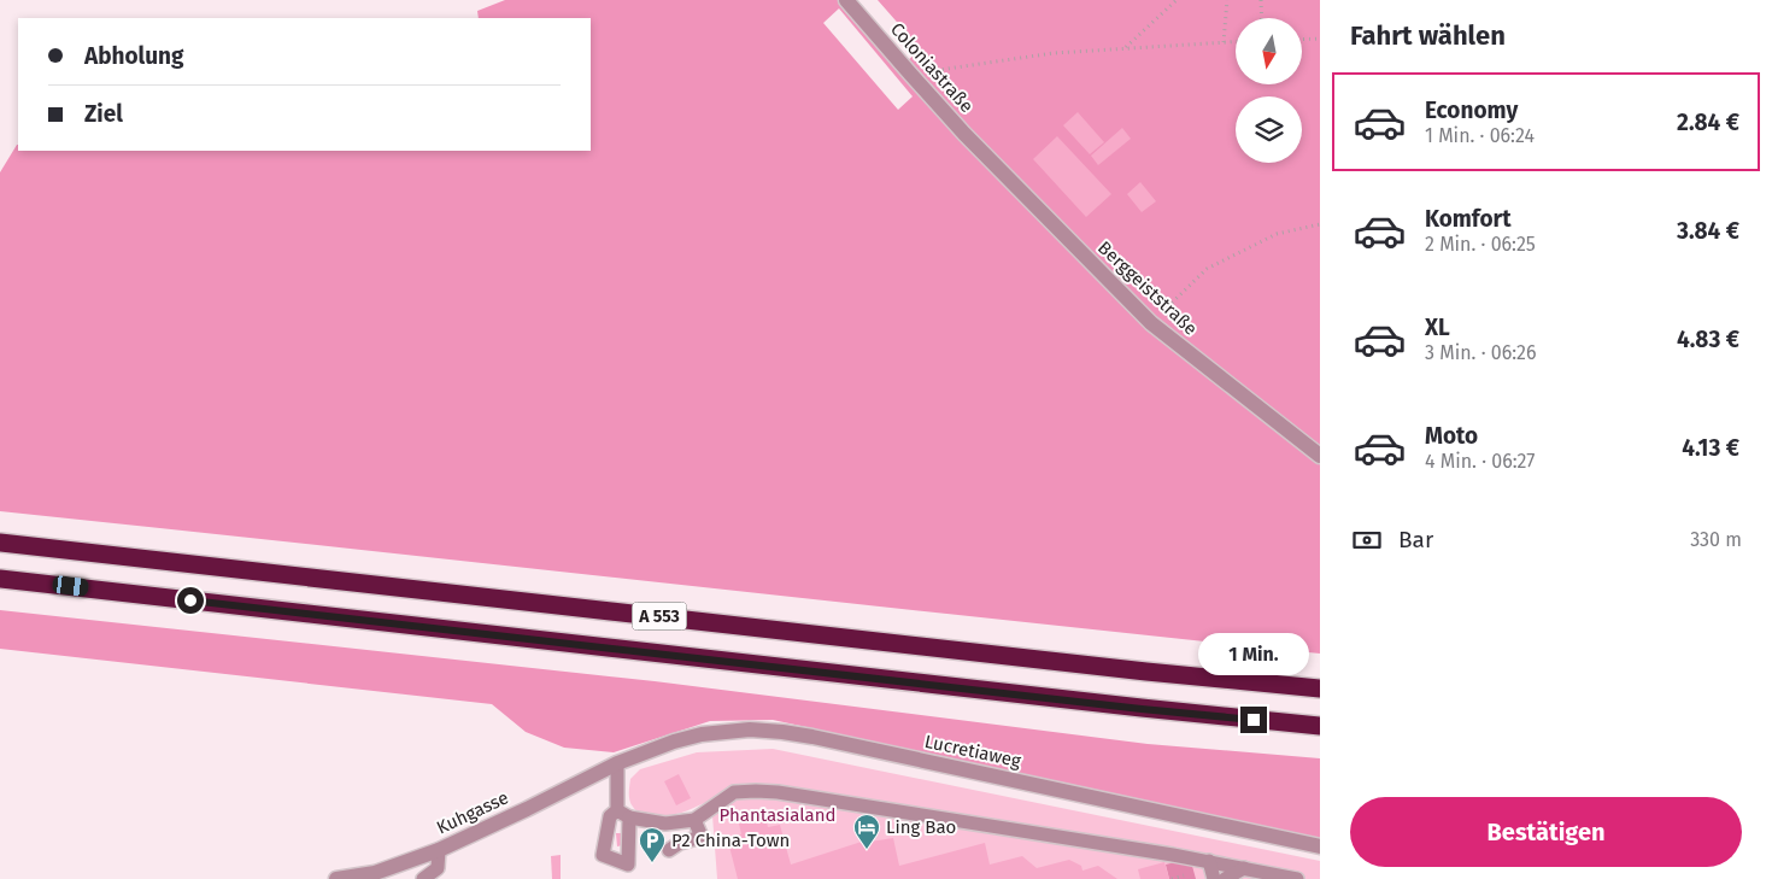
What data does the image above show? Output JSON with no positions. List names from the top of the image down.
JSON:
{
  "streets": {
    "highway": ["A 553"],
    "street": [
      "Coloniastraße",
      "Berggeiststraße",
      "Lucretiaweg",
      "Kuhgasse"
    ]
  },
  "crossings": [
    ["Coloniastraße", "Berggeiststraße"],
    ["Lucretiaweg", "Kuhgasse"]
  ],
  "parks": ["Phantasialand"],
  "places": {
    "hotel": ["Ling Bao"],
    "parking": ["P2 China-Town"]
  },
  "north": "bottom",
  "page": {
    "heading": "Fahrt wählen",
    "banner": ["Abholung", "Ziel"],
    "list": [
      {
        "name": "Economy",
        "note": "1 Min. · 06:24",
        "value": "2.84 €"
      },
      {
        "name": "Komfort",
        "note": "2 Min. · 06:25",
        "value": "3.84 €"
      },
      {
        "name": "XL",
        "note": "3 Min. · 06:26",
        "value": "4.83 €"
      },
      {
        "name": "Moto",
        "note": "4 Min. · 06:27",
        "value": "4.13 €"
      }
    ],
    "pay": ["Bar", "330 m"],
    "bubble": "1 Min.",
    "buttons": "Bestätigen"
  }
}
